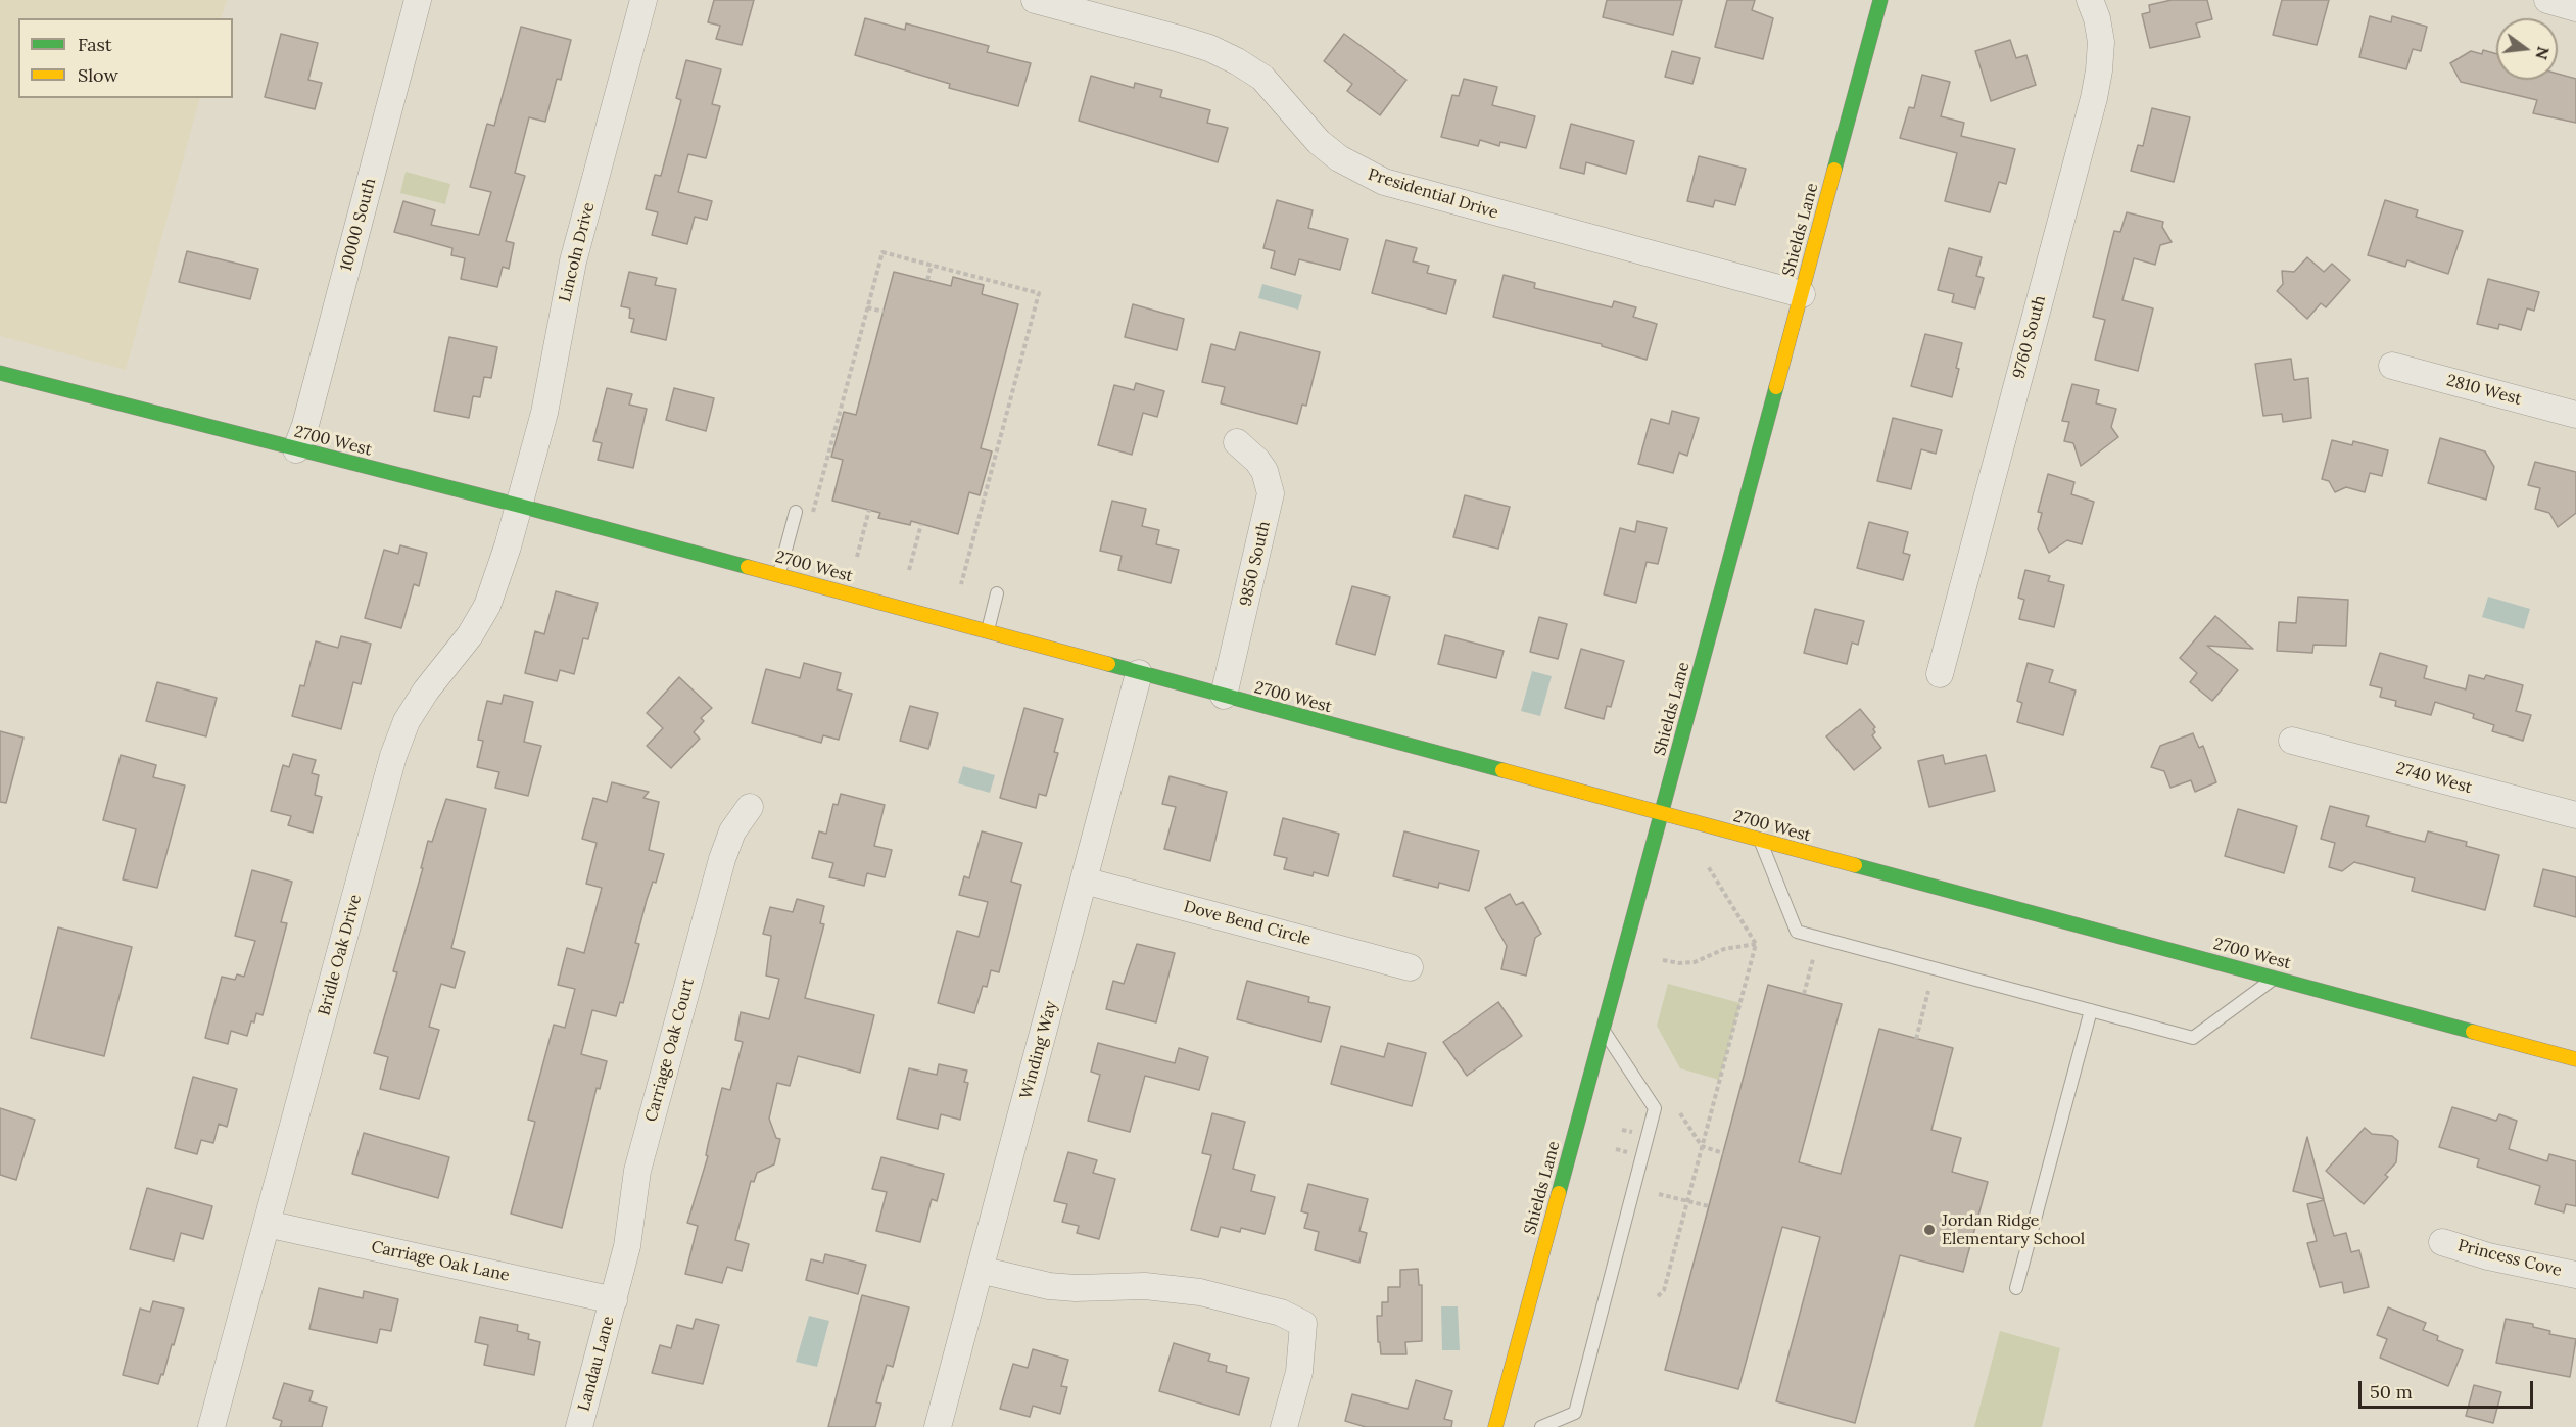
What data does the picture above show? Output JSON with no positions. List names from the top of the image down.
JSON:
{
  "streets": {
    "main road": ["Shields Lane", "2700 West"],
    "street": [
      "Presidential Drive",
      "10000 South",
      "Lincoln Drive",
      "9760 South",
      "2810 West",
      "9850 South",
      "2740 West",
      "Dove Bend Circle",
      "Bridle Oak Drive",
      "Carriage Oak Court",
      "Winding Way",
      "Princess Cove",
      "Carriage Oak Lane",
      "Landau Lane"
    ]
  },
  "crossings": [
    ["Presidential Drive", "Shields Lane"],
    ["10000 South", "2700 West"],
    ["Shields Lane", "2700 West"],
    ["Lincoln Drive", "2700 West"],
    ["Lincoln Drive", "Bridle Oak Drive"],
    ["2700 West", "9850 South"],
    ["2700 West", "Bridle Oak Drive"],
    ["2700 West", "Winding Way"],
    ["Dove Bend Circle", "Winding Way"],
    ["Bridle Oak Drive", "Carriage Oak Lane"],
    ["Carriage Oak Court", "Carriage Oak Lane"],
    ["Carriage Oak Court", "Landau Lane"],
    ["Carriage Oak Lane", "Landau Lane"]
  ],
  "places": ["Jordan Ridge Elementary School"],
  "legend": ["Fast", "Slow"],
  "scale_bar": "50 m",
  "north": "right"
}
